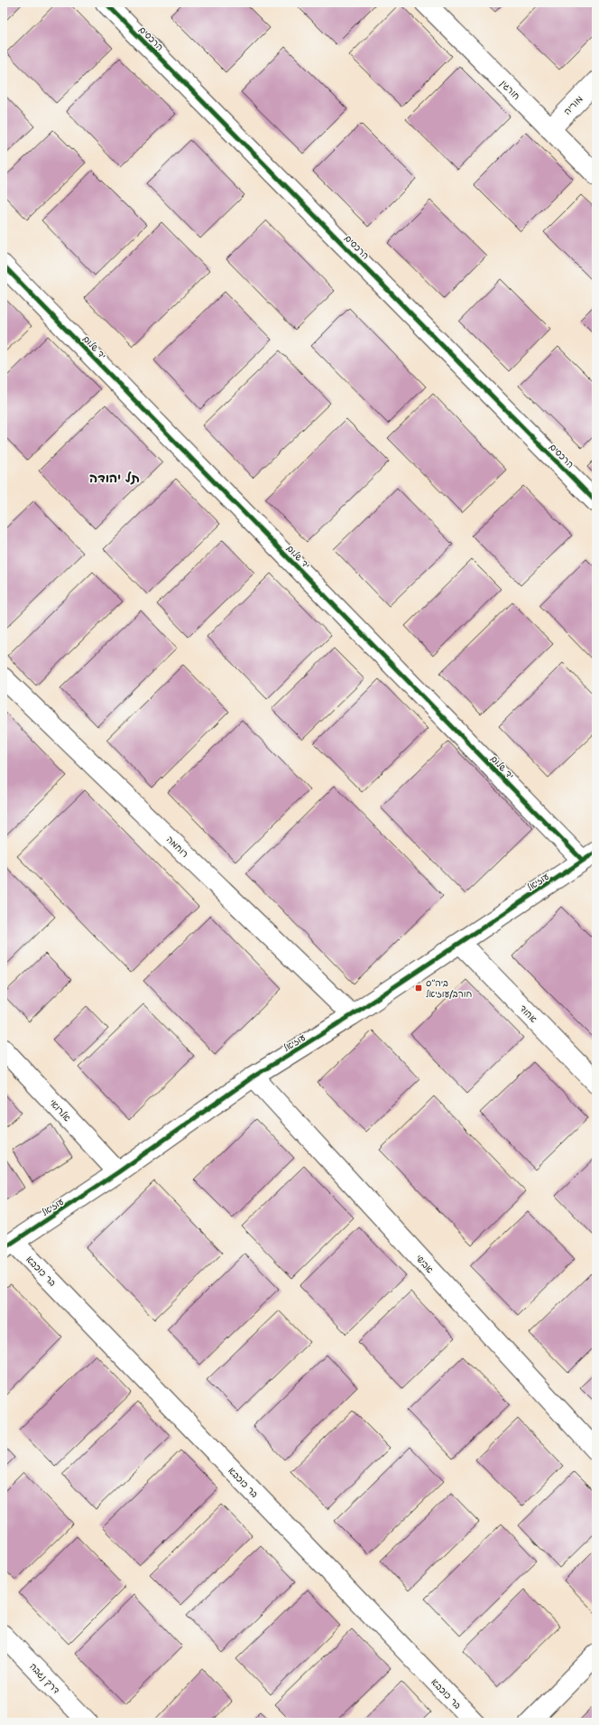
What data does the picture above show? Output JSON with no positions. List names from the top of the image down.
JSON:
{
  "streets": {
    "street": [
      "הרכסים",
      "חורגין",
      "מוריה",
      "יד שלום",
      "רוחמה",
      "עוזיאל",
      "אהוד",
      "אלרואי",
      "אבישי",
      "בר כוכבא",
      "דרך נגבה"
    ]
  },
  "crossings": [
    ["חורגין", "מוריה"],
    ["יד שלום", "עוזיאל"],
    ["רוחמה", "עוזיאל"],
    ["עוזיאל", "אהוד"],
    ["עוזיאל", "אלרואי"],
    ["עוזיאל", "אבישי"],
    ["עוזיאל", "בר כוכבא"]
  ],
  "districts": ["תל יהודה"],
  "places": {
    "transit": ["ביה״ס חורב/עוזיאל"]
  }
}
